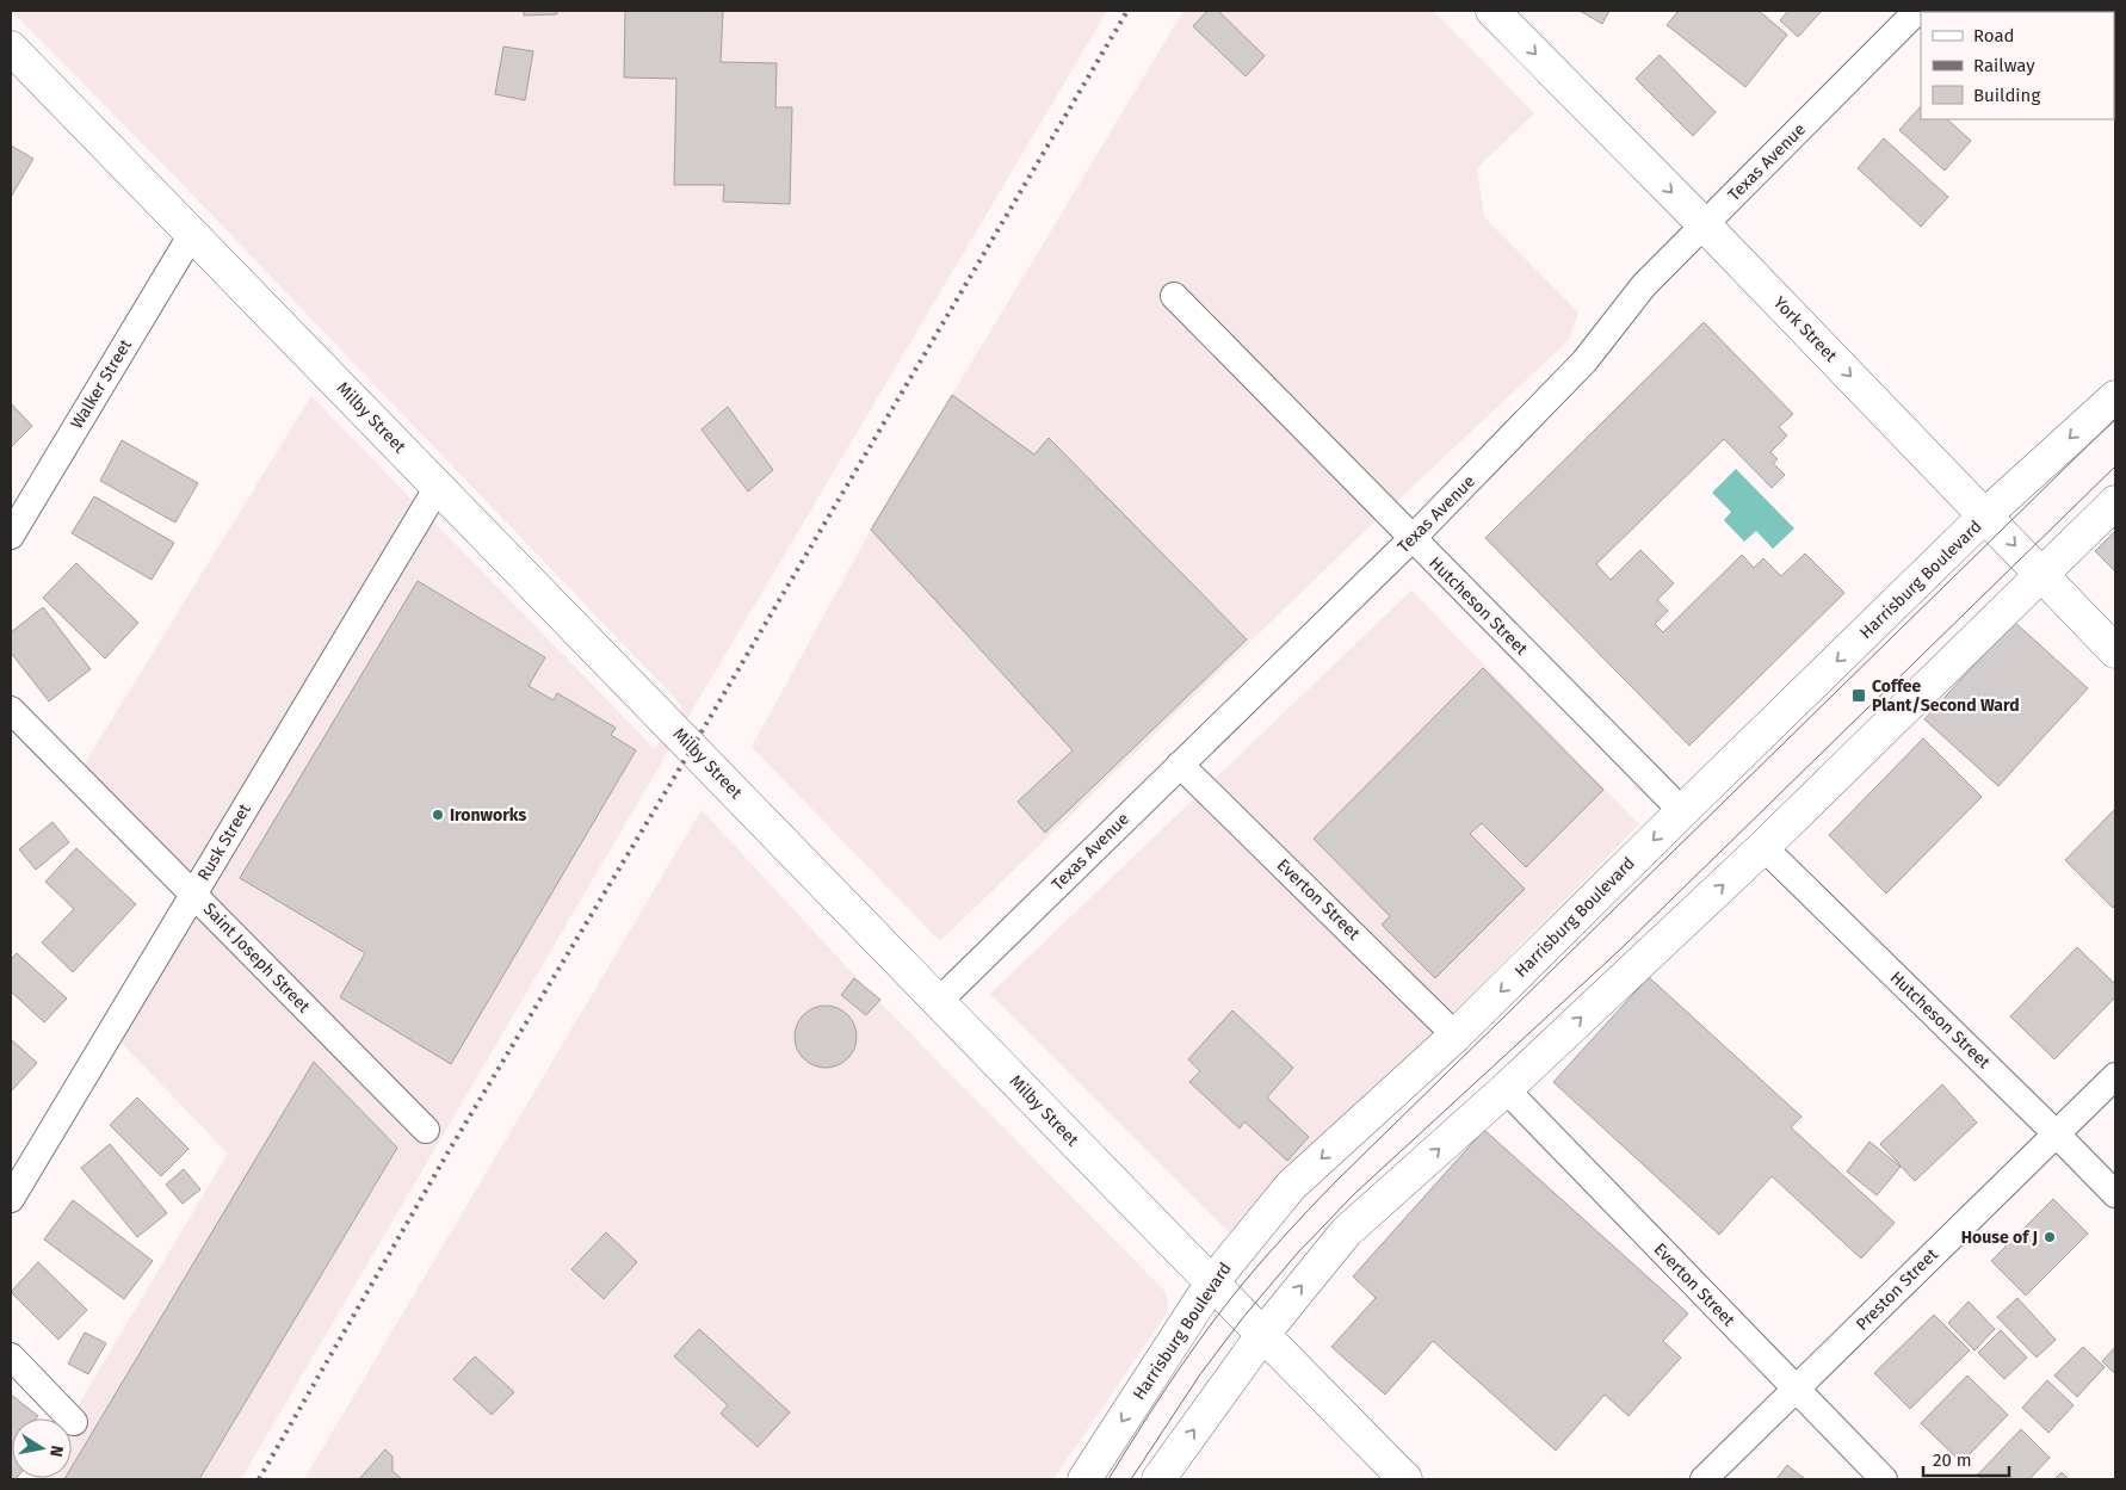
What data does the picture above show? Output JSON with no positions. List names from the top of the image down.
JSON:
{
  "streets": {
    "main road": ["York Street", "Milby Street", "Harrisburg Boulevard"],
    "street": [
      "Texas Avenue",
      "Walker Street",
      "Hutcheson Street",
      "Rusk Street",
      "Everton Street",
      "Saint Joseph Street",
      "Preston Street"
    ]
  },
  "crossings": [
    ["Texas Avenue", "York Street"],
    ["Texas Avenue", "Milby Street"],
    ["Texas Avenue", "Hutcheson Street"],
    ["Texas Avenue", "Everton Street"],
    ["York Street", "Harrisburg Boulevard"],
    ["Walker Street", "Milby Street"],
    ["Milby Street", "Harrisburg Boulevard"],
    ["Milby Street", "Rusk Street"],
    ["Harrisburg Boulevard", "Hutcheson Street"],
    ["Harrisburg Boulevard", "Everton Street"],
    ["Hutcheson Street", "Preston Street"],
    ["Rusk Street", "Saint Joseph Street"],
    ["Everton Street", "Preston Street"]
  ],
  "one_way": ["York Street"],
  "places": {
    "transit": ["Coffee Plant/Second Ward"],
    "other": ["Ironworks", "House of J"]
  },
  "legend": ["Road", "Railway", "Building"],
  "scale_bar": "20 m",
  "north": "right"
}
